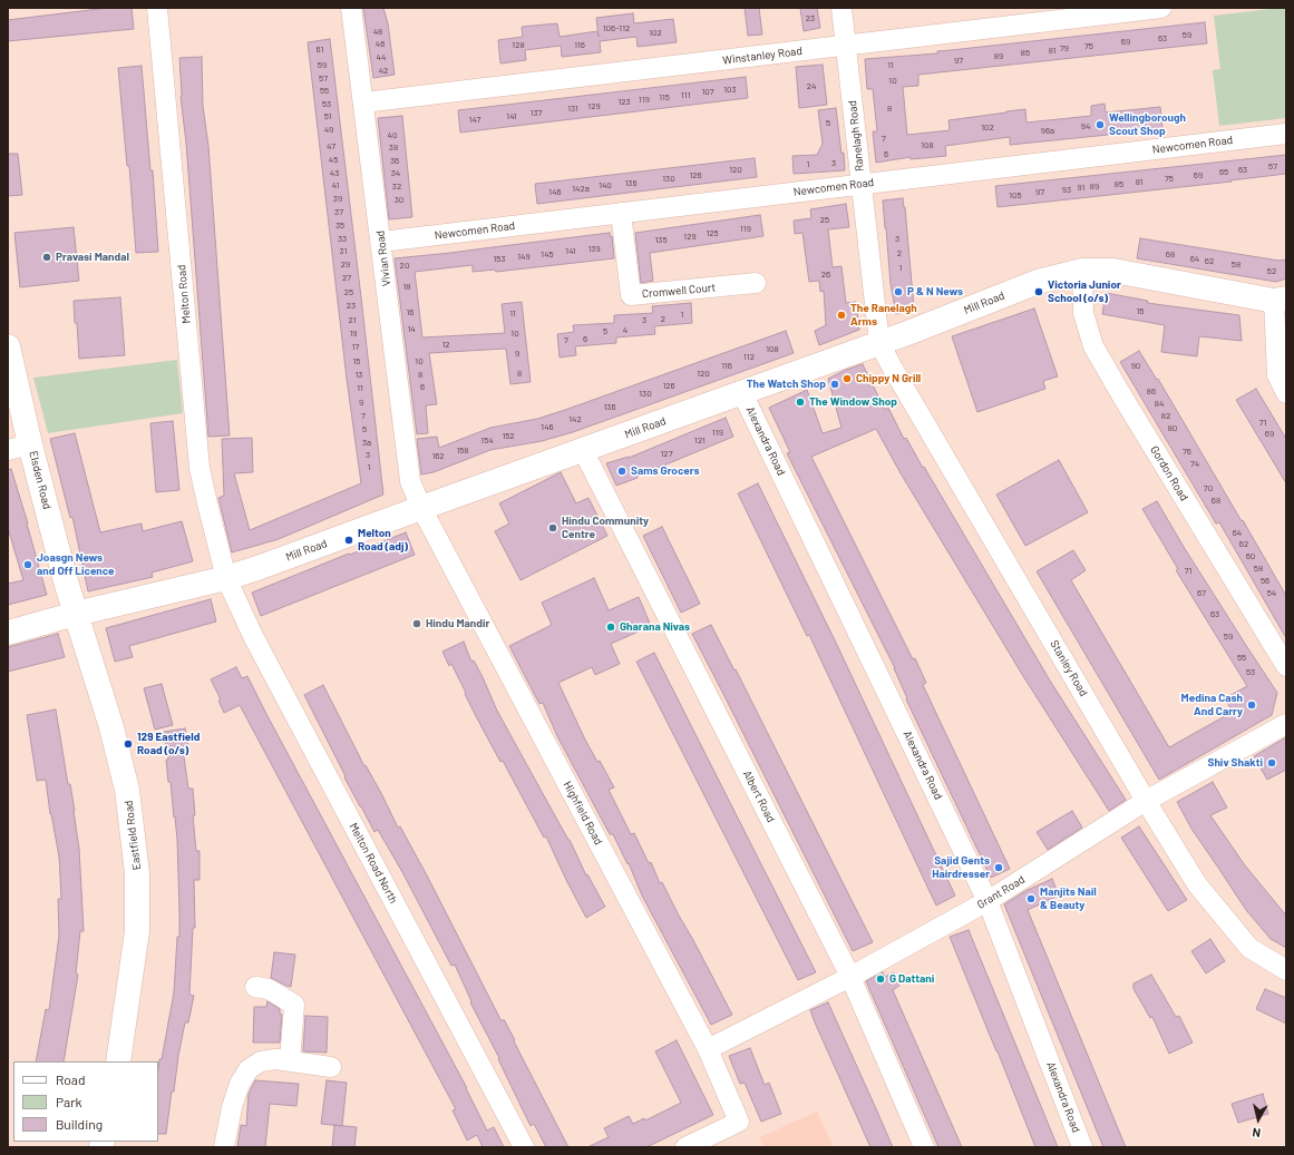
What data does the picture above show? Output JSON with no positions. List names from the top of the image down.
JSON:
{
  "streets": {
    "street": [
      "Winstanley Road",
      "Ranelagh Road",
      "Newcomen Road",
      "Vivian Road",
      "Cromwell Court",
      "Melton Road",
      "Mill Road",
      "Alexandra Road",
      "Gordon Road",
      "Elsden Road",
      "Stanley Road",
      "Albert Road",
      "Highfield Road",
      "Eastfield Road",
      "Melton Road North",
      "Grant Road"
    ]
  },
  "crossings": [
    ["Winstanley Road", "Ranelagh Road"],
    ["Winstanley Road", "Vivian Road"],
    ["Ranelagh Road", "Newcomen Road"],
    ["Ranelagh Road", "Mill Road"],
    ["Ranelagh Road", "Stanley Road"],
    ["Newcomen Road", "Vivian Road"],
    ["Newcomen Road", "Cromwell Court"],
    ["Vivian Road", "Mill Road"],
    ["Vivian Road", "Highfield Road"],
    ["Melton Road", "Mill Road"],
    ["Melton Road", "Melton Road North"],
    ["Mill Road", "Alexandra Road"],
    ["Mill Road", "Gordon Road"],
    ["Mill Road", "Elsden Road"],
    ["Mill Road", "Stanley Road"],
    ["Mill Road", "Albert Road"],
    ["Mill Road", "Highfield Road"],
    ["Mill Road", "Eastfield Road"],
    ["Mill Road", "Melton Road North"],
    ["Alexandra Road", "Grant Road"],
    ["Elsden Road", "Eastfield Road"],
    ["Stanley Road", "Grant Road"],
    ["Albert Road", "Grant Road"],
    ["Highfield Road", "Grant Road"]
  ],
  "places": [
    "Wellingborough Scout Shop",
    "Pravasi Mandal",
    "P & N News",
    "Victoria Junior School (o/s)",
    "The Ranelagh Arms",
    "Chippy N Grill",
    "The Watch Shop",
    "The Window Shop",
    "Sams Grocers",
    "Hindu Community Centre",
    "Melton Road (adj)",
    "Joasgn News and Off Licence",
    "Hindu Mandir",
    "Gharana Nivas",
    "Medina Cash And Carry",
    "129 Eastfield Road (o/s)",
    "Shiv Shakti",
    "Sajid Gents Hairdresser",
    "Manjits Nail & Beauty",
    "G Dattani"
  ],
  "house_numbers": [
    "23",
    "106-112",
    "48",
    "102",
    "59",
    "63",
    "69",
    "46",
    "128",
    "116",
    "75",
    "79",
    "61",
    "81",
    "85",
    "89",
    "44",
    "97",
    "59",
    "11",
    "42",
    "57",
    "10",
    "24",
    "103",
    "55",
    "107",
    "111",
    "115",
    "119",
    "123",
    "53",
    "129",
    "131",
    "8",
    "137",
    "51",
    "141",
    "147",
    "5",
    "94",
    "102",
    "49",
    "96a",
    "40",
    "7",
    "108",
    "47",
    "38",
    "6",
    "45",
    "36",
    "3",
    "1",
    "57",
    "120",
    "63",
    "65",
    "43",
    "34",
    "126",
    "69",
    "130",
    "75",
    "81",
    "136",
    "85",
    "41",
    "140",
    "32",
    "89",
    "91",
    "142a",
    "93",
    "146",
    "97",
    "105",
    "39",
    "30",
    "37",
    "25",
    "35",
    "119",
    "125",
    "129",
    "33",
    "3",
    "135",
    "139",
    "31",
    "141",
    "2",
    "145",
    "68",
    "149",
    "153",
    "64",
    "62",
    "29",
    "58",
    "20",
    "1",
    "52",
    "26",
    "27",
    "18",
    "25",
    "23",
    "15",
    "16",
    "11",
    "1",
    "2",
    "21",
    "3",
    "14",
    "4",
    "5",
    "19",
    "10",
    "6",
    "7",
    "12",
    "17",
    "108",
    "9",
    "112",
    "15",
    "10",
    "116",
    "90",
    "8",
    "120",
    "13",
    "8",
    "126",
    "6",
    "11",
    "86",
    "130",
    "9",
    "84",
    "136",
    "7",
    "82",
    "142",
    "71",
    "146",
    "80",
    "5",
    "119",
    "69",
    "152",
    "154",
    "121",
    "3a",
    "158",
    "76",
    "127",
    "3",
    "162",
    "74",
    "1",
    "70",
    "68",
    "64",
    "62",
    "60",
    "58",
    "71",
    "56",
    "67",
    "54",
    "63",
    "59",
    "55",
    "53"
  ],
  "legend": ["Road", "Park", "Building"],
  "north": "bottom"
}
